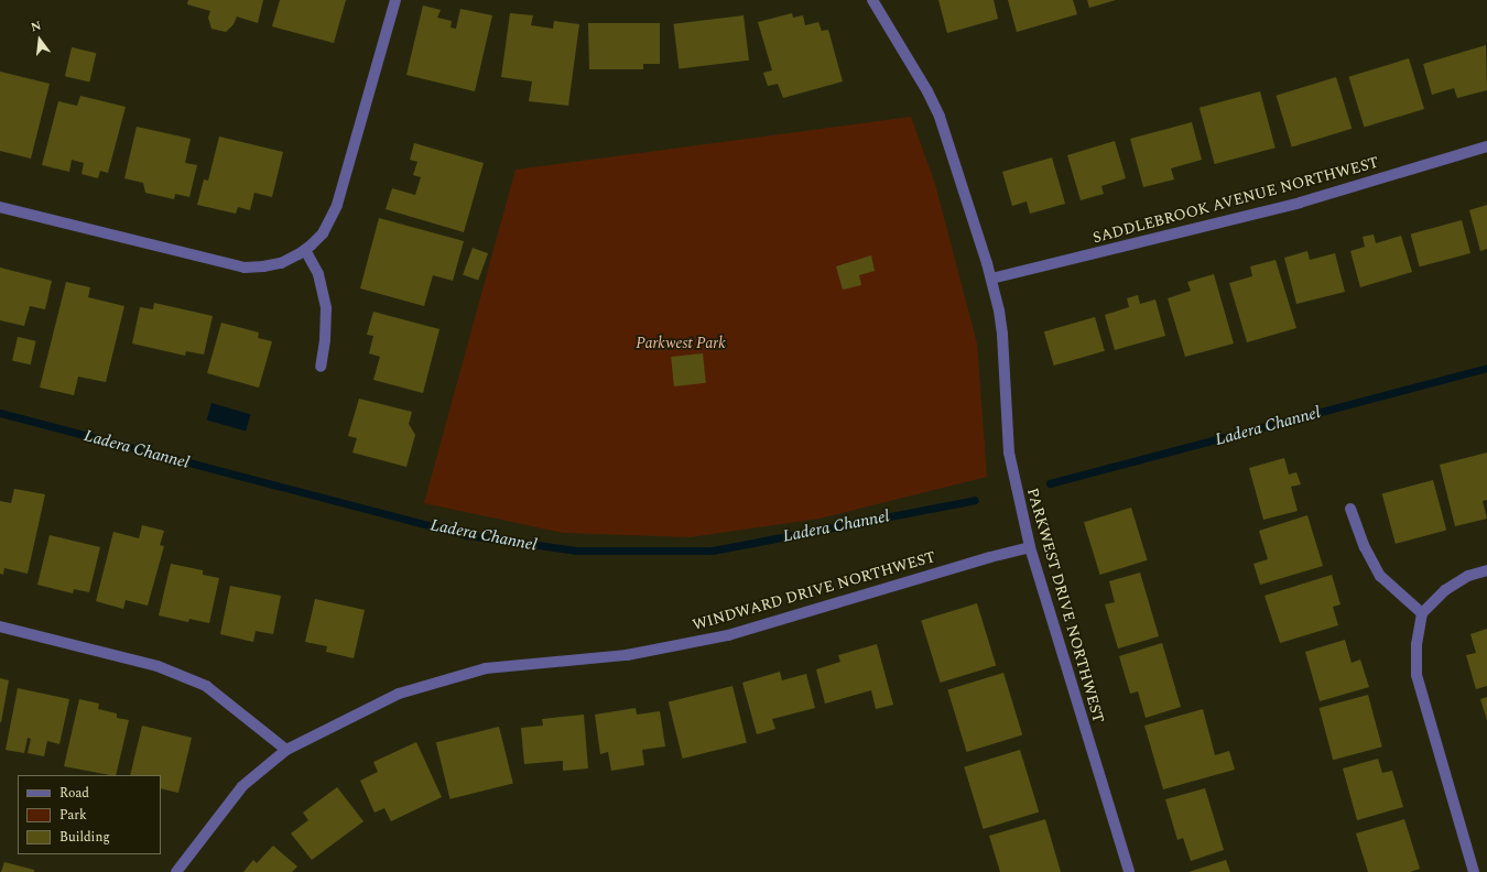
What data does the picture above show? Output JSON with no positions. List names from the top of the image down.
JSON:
{
  "streets": {
    "street": ["SADDLEBROOK AVENUE NORTHWEST", "WINDWARD DRIVE NORTHWEST", "PARKWEST DRIVE NORTHWEST"]
  },
  "crossings": [
    ["SADDLEBROOK AVENUE NORTHWEST", "PARKWEST DRIVE NORTHWEST"],
    ["WINDWARD DRIVE NORTHWEST", "PARKWEST DRIVE NORTHWEST"]
  ],
  "water": ["Ladera Channel"],
  "parks": ["Parkwest Park"],
  "legend": ["Road", "Park", "Building"],
  "north": "top"
}
